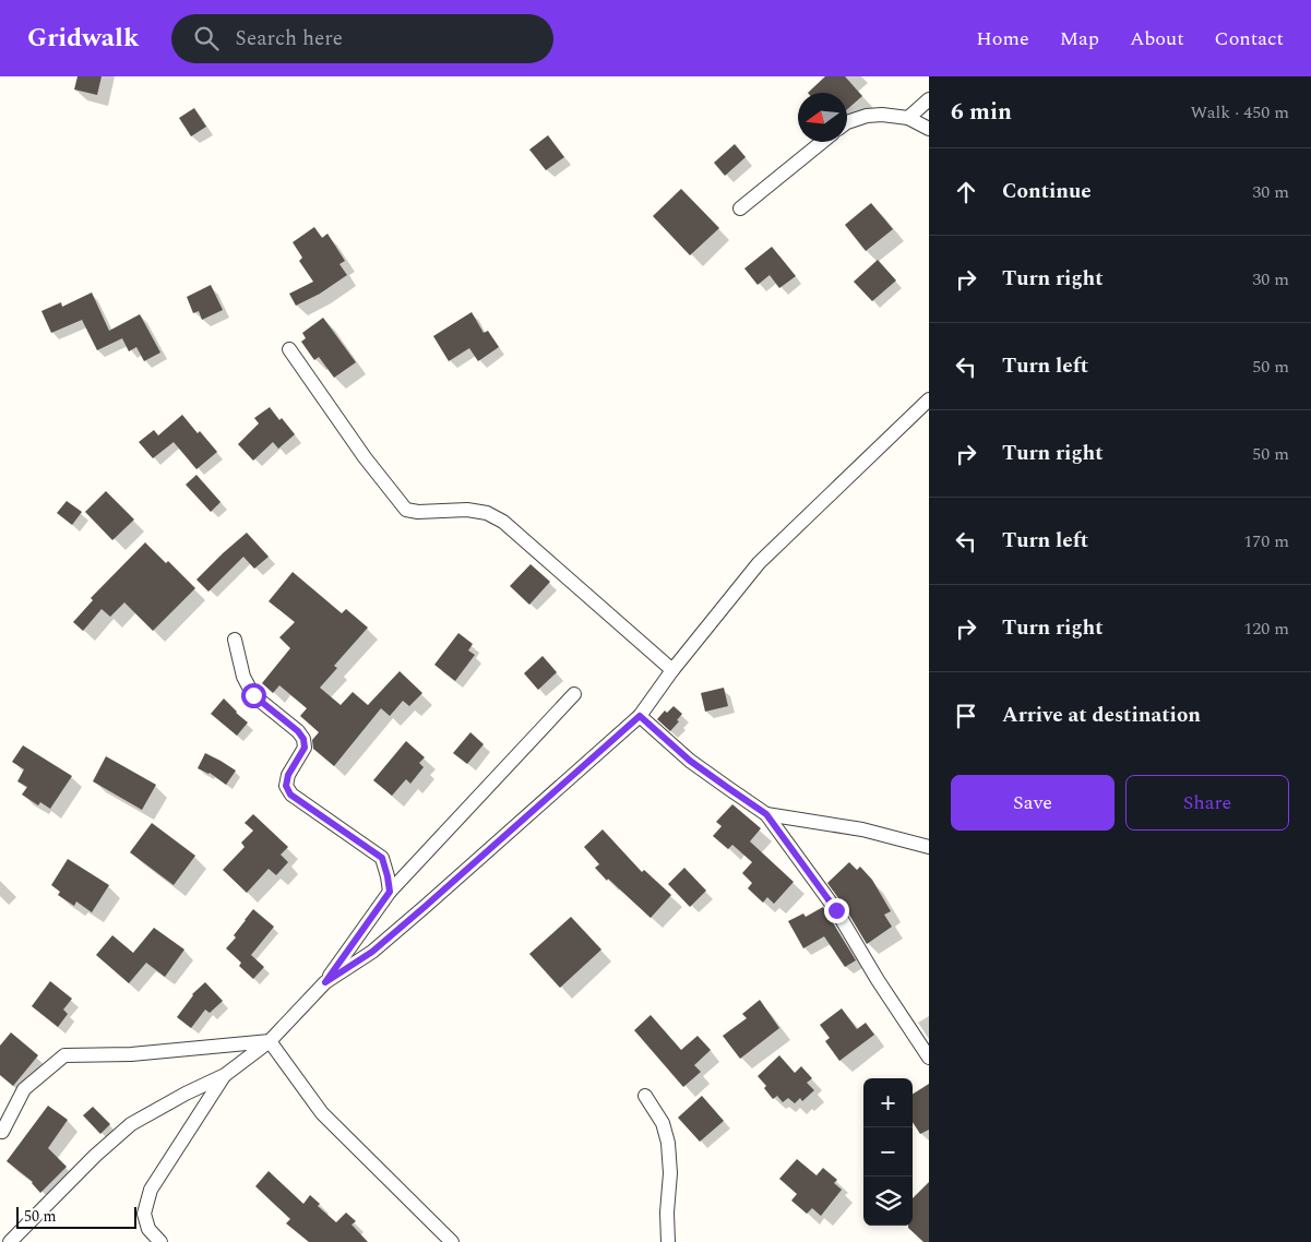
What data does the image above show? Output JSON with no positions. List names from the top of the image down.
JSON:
{
  "scale_bar": "50 m",
  "north": "left",
  "page": {
    "header": "Gridwalk",
    "search": "Search here",
    "nav": [
      "Home",
      "Map",
      "About",
      "Contact"
    ],
    "heading": ["6 min", "Walk · 450 m"],
    "list": [
      ["Continue", "30 m"],
      ["Turn right", "30 m"],
      ["Turn left", "50 m"],
      ["Turn right", "50 m"],
      ["Turn left", "170 m"],
      ["Turn right", "120 m"],
      "Arrive at destination"
    ],
    "buttons": ["Save", "Share"],
    "map_buttons": ["+", "−"],
    "scale": "50 m"
  }
}
